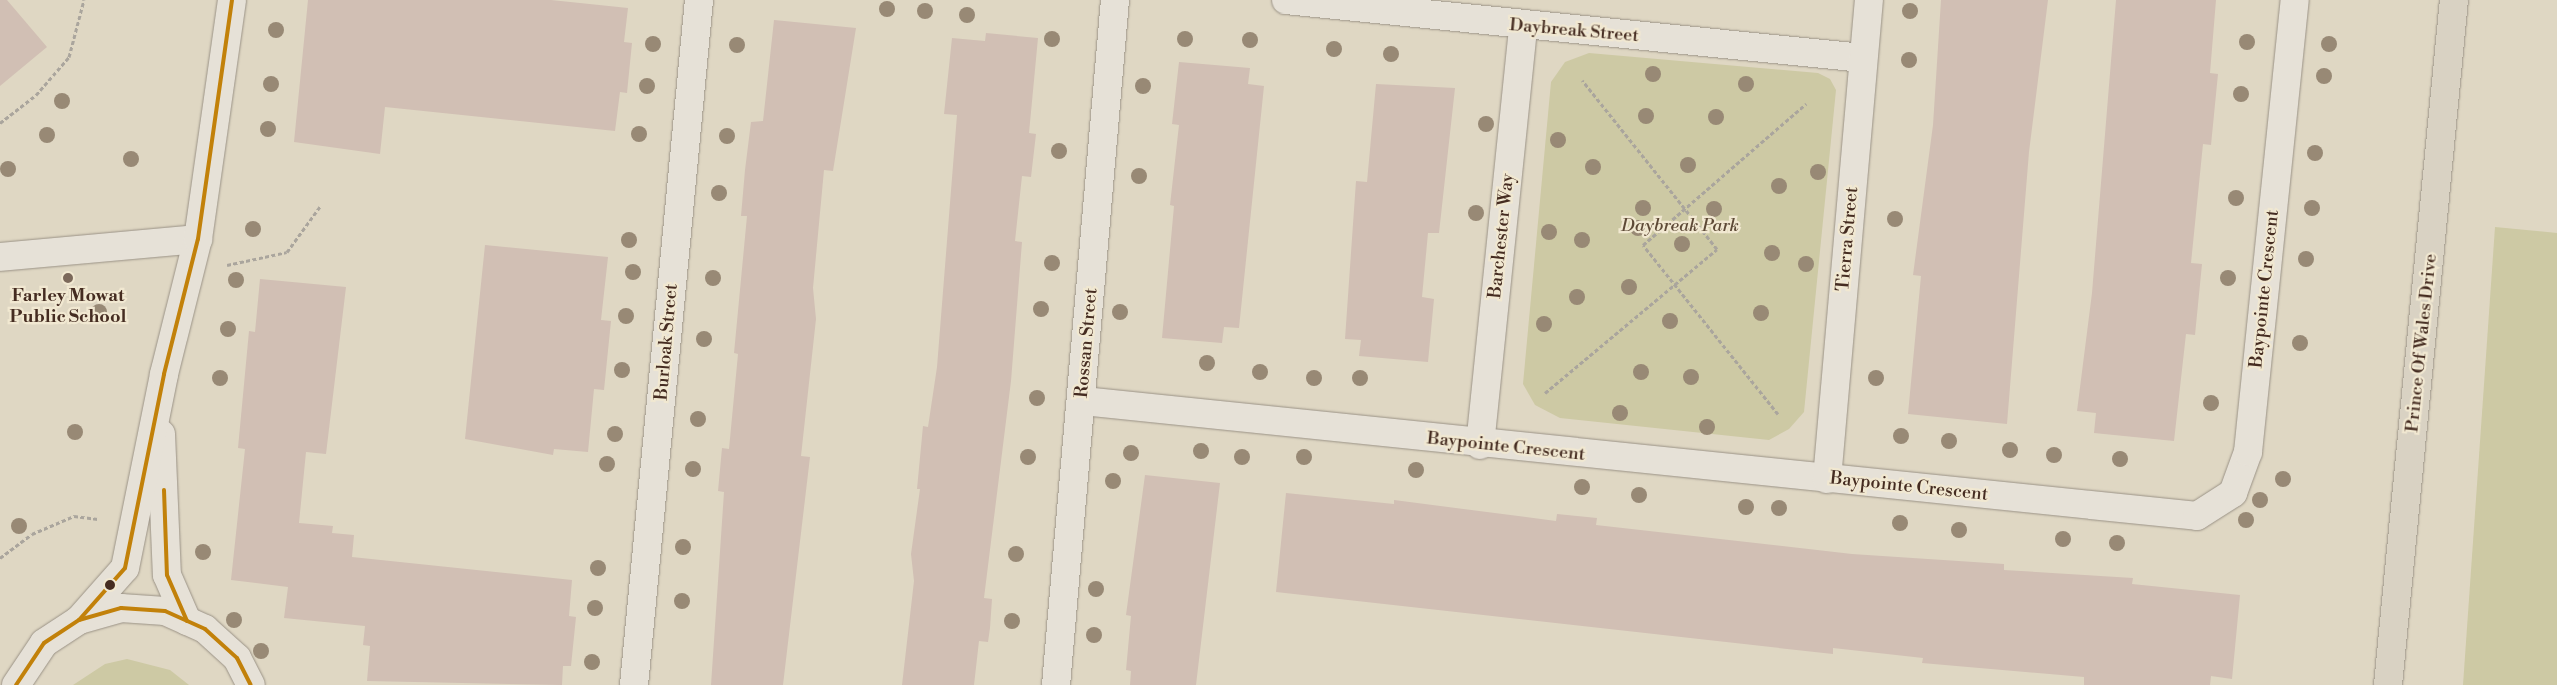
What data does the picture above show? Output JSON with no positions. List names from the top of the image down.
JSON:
{
  "streets": {
    "main road": ["Prince Of Wales Drive"],
    "street": [
      "Daybreak Street",
      "Barchester Way",
      "Tierra Street",
      "Baypointe Crescent",
      "Burloak Street",
      "Rossan Street"
    ]
  },
  "crossings": [
    ["Daybreak Street", "Barchester Way"],
    ["Daybreak Street", "Tierra Street"],
    ["Barchester Way", "Baypointe Crescent"],
    ["Tierra Street", "Baypointe Crescent"],
    ["Baypointe Crescent", "Rossan Street"]
  ],
  "parks": ["Daybreak Park"],
  "places": ["Farley Mowat Public School"]
}
